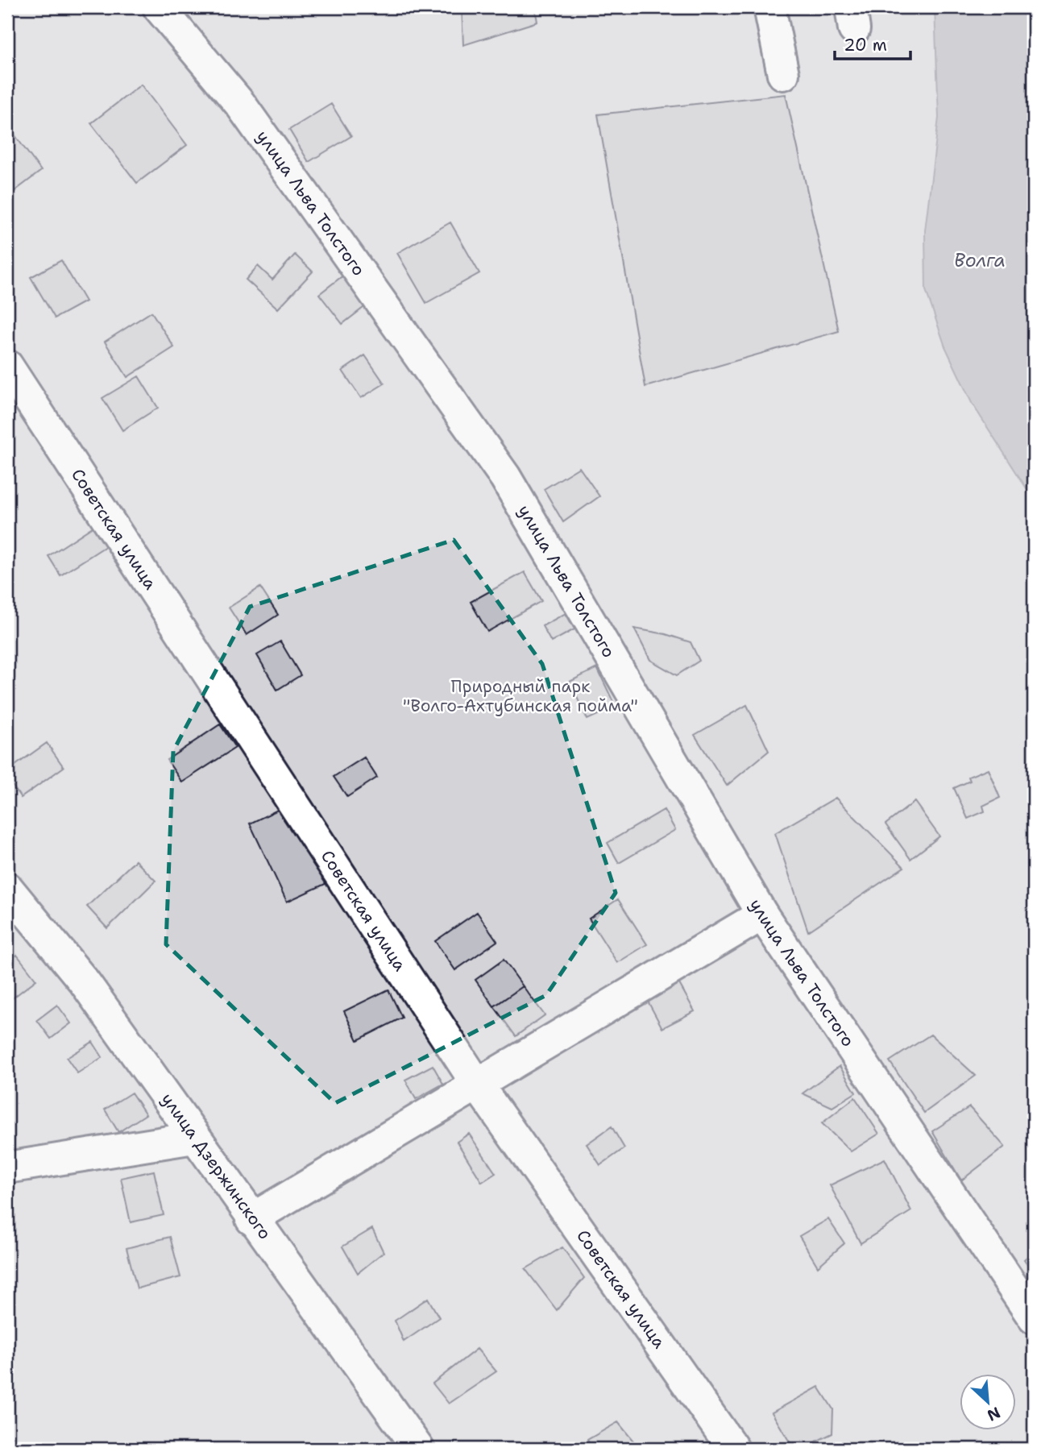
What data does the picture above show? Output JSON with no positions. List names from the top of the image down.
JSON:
{
  "streets": {
    "street": ["улица Льва Толстого", "Советская улица", "улица Дзержинского"]
  },
  "water": ["Волга"],
  "parks": ["Природный парк \"Волго-Ахтубинская пойма\""],
  "scale_bar": "20 m",
  "north": "bottom right"
}
